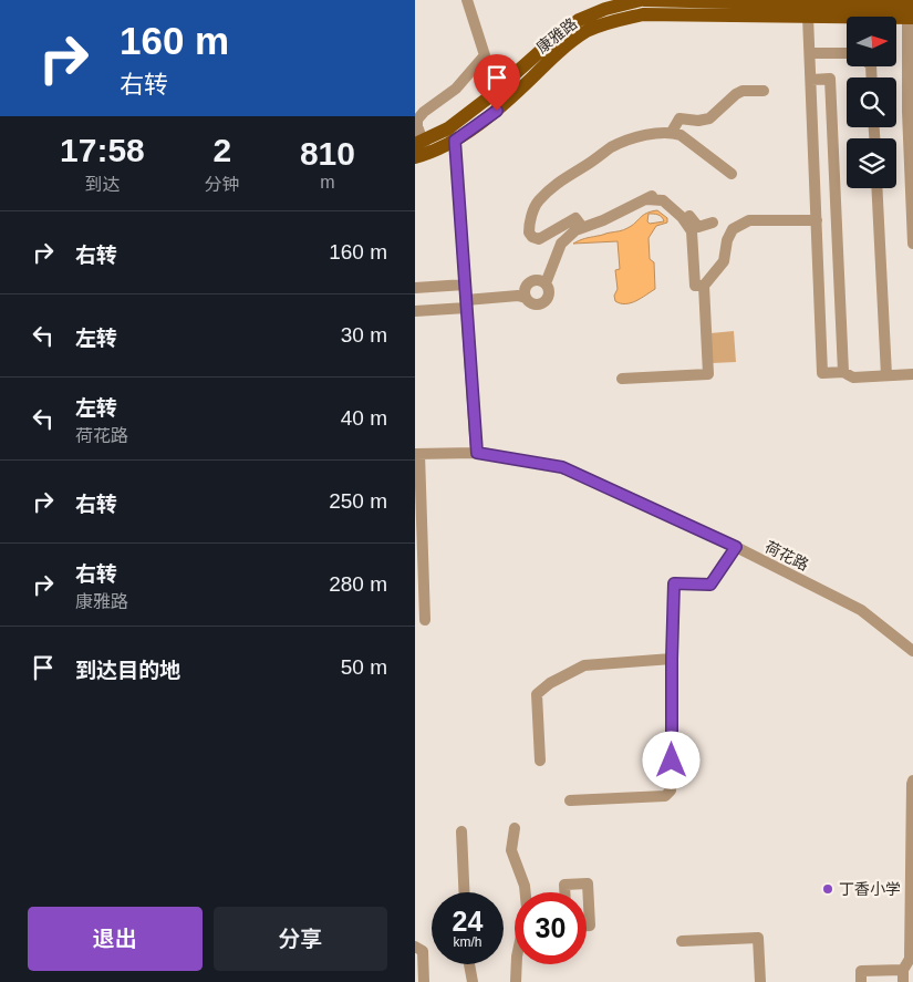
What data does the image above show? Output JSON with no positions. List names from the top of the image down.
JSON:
{
  "streets": {
    "main road": ["康雅路"],
    "street": ["荷花路"]
  },
  "places": ["丁香小学"],
  "north": "right",
  "page": {
    "turn": ["160 m", "右转"],
    "eta": [
      "17:58",
      "到达",
      "2",
      "分钟",
      "810",
      "m"
    ],
    "list": [
      {
        "name": "右转",
        "value": "160 m"
      },
      {
        "name": "左转",
        "value": "30 m"
      },
      {
        "name": "左转",
        "note": "荷花路",
        "value": "40 m"
      },
      {
        "name": "右转",
        "value": "250 m"
      },
      {
        "name": "右转",
        "note": "康雅路",
        "value": "280 m"
      },
      {
        "name": "到达目的地",
        "value": "50 m"
      }
    ],
    "speed": "24 km/h",
    "limit": "30",
    "buttons": ["退出", "分享"]
  }
}
